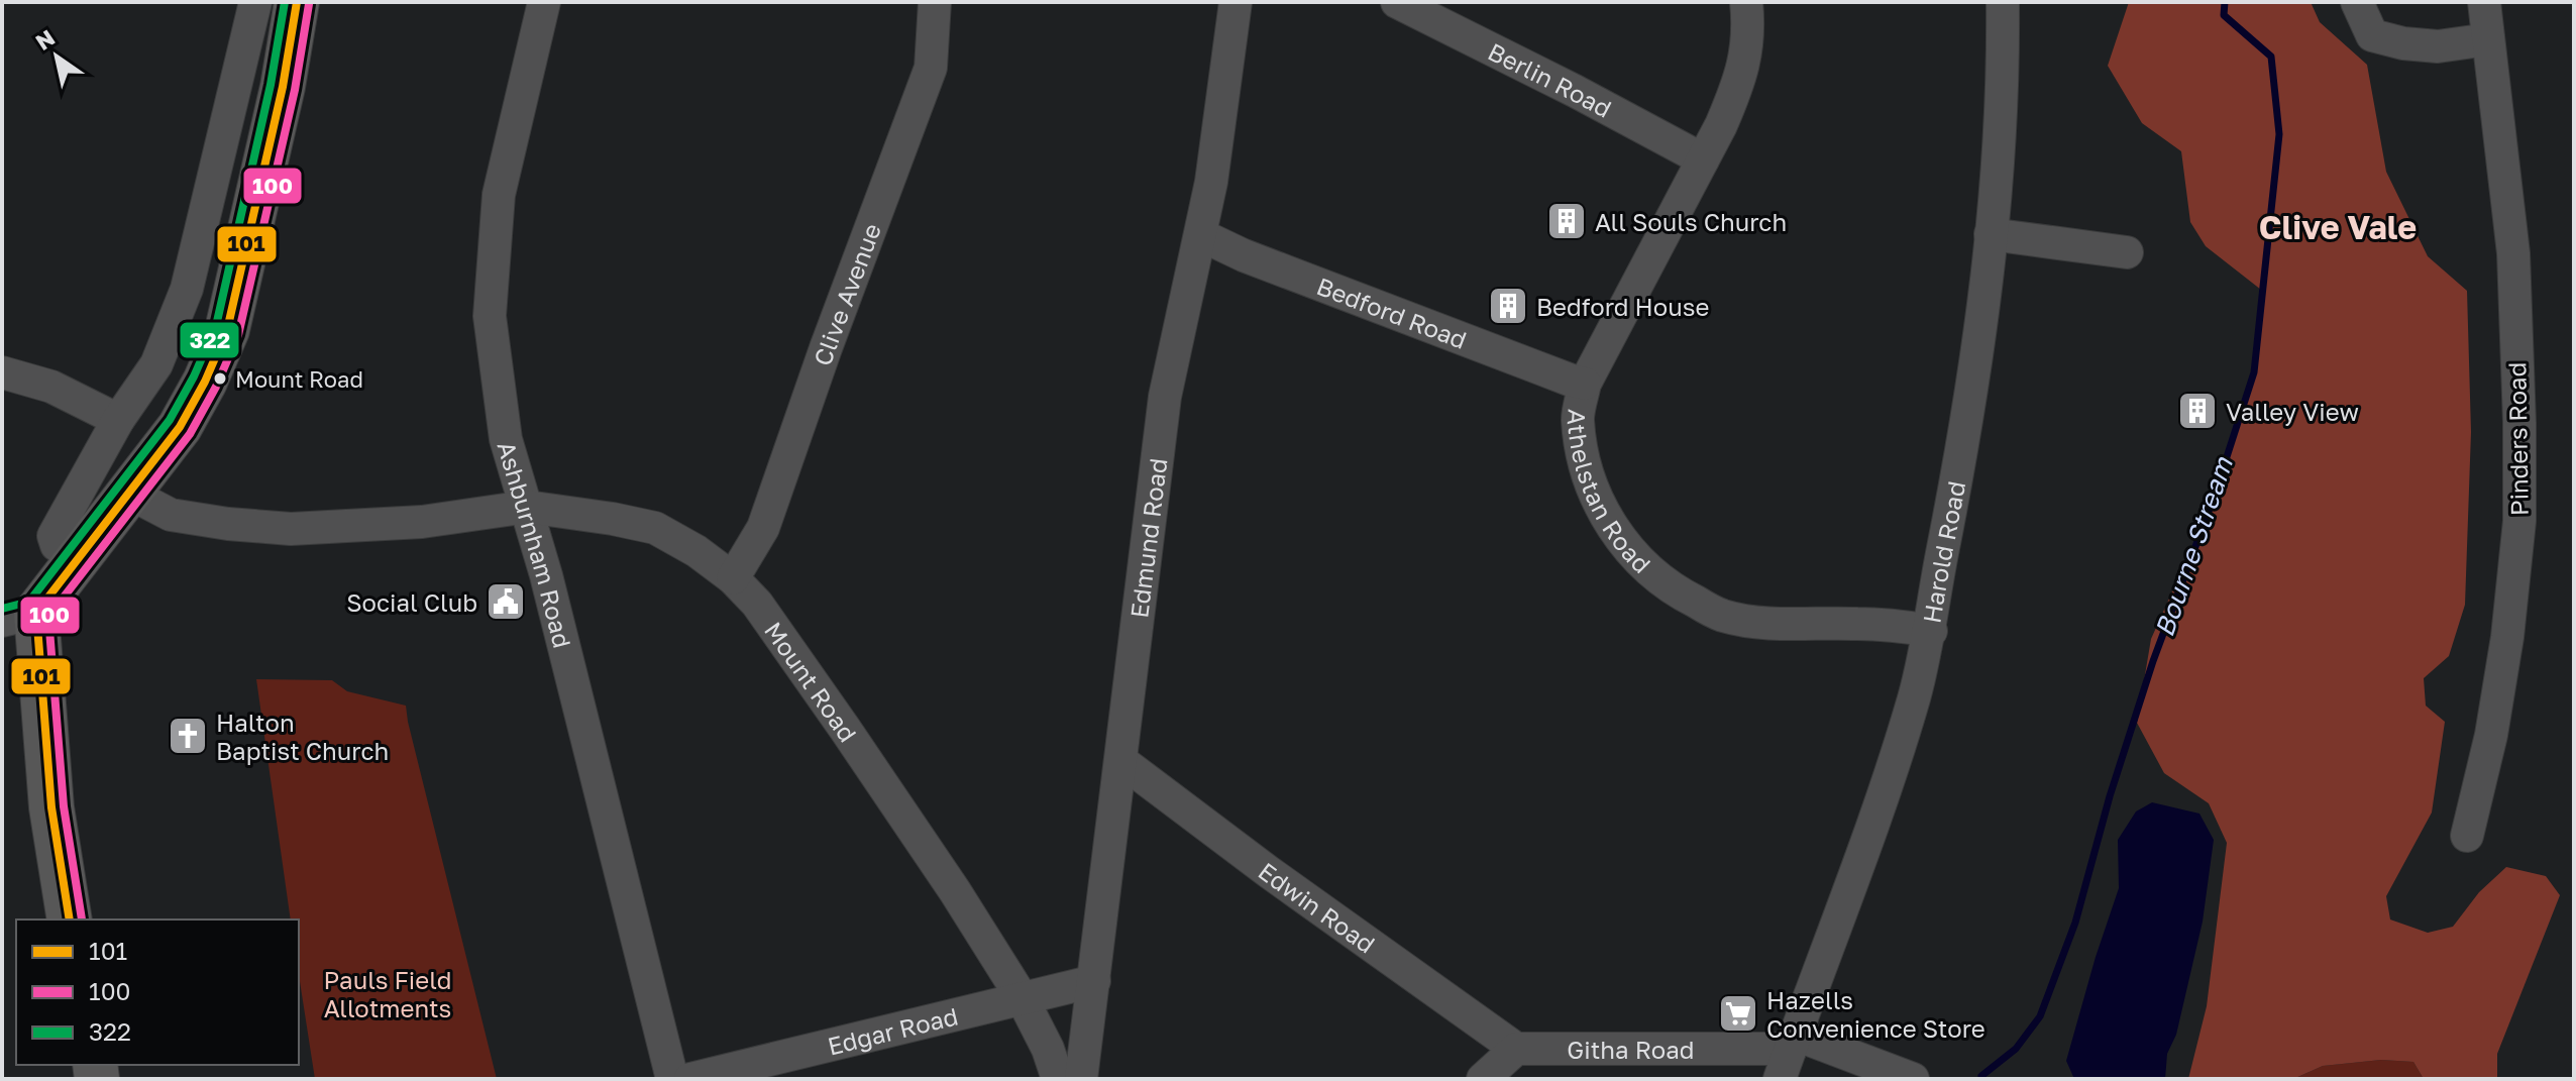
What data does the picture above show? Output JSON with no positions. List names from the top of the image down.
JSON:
{
  "streets": {
    "street": [
      "Berlin Road",
      "Clive Avenue",
      "Bedford Road",
      "Pinders Road",
      "Athelstan Road",
      "Edmund Road",
      "Ashburnham Road",
      "Harold Road",
      "Mount Road",
      "Edwin Road",
      "Edgar Road",
      "Githa Road"
    ]
  },
  "crossings": [
    ["Berlin Road", "Athelstan Road"],
    ["Clive Avenue", "Mount Road"],
    ["Bedford Road", "Athelstan Road"],
    ["Bedford Road", "Edmund Road"],
    ["Athelstan Road", "Harold Road"],
    ["Edmund Road", "Edwin Road"],
    ["Edmund Road", "Edgar Road"],
    ["Ashburnham Road", "Mount Road"],
    ["Harold Road", "Githa Road"],
    ["Mount Road", "Edgar Road"],
    ["Edwin Road", "Githa Road"]
  ],
  "districts": ["Clive Vale"],
  "water": ["Bourne Stream"],
  "parks": ["Pauls Field Allotments"],
  "places": {
    "building": ["All Souls Church", "Bedford House", "Valley View"],
    "other": ["Mount Road"],
    "public building": ["Social Club"],
    "church": ["Halton Baptist Church"],
    "supermarket": ["Hazells Convenience Store"]
  },
  "lines": ["transit line 101", "transit line 322", "transit line 100"],
  "legend": ["101", "100", "322"],
  "north": "top left"
}
